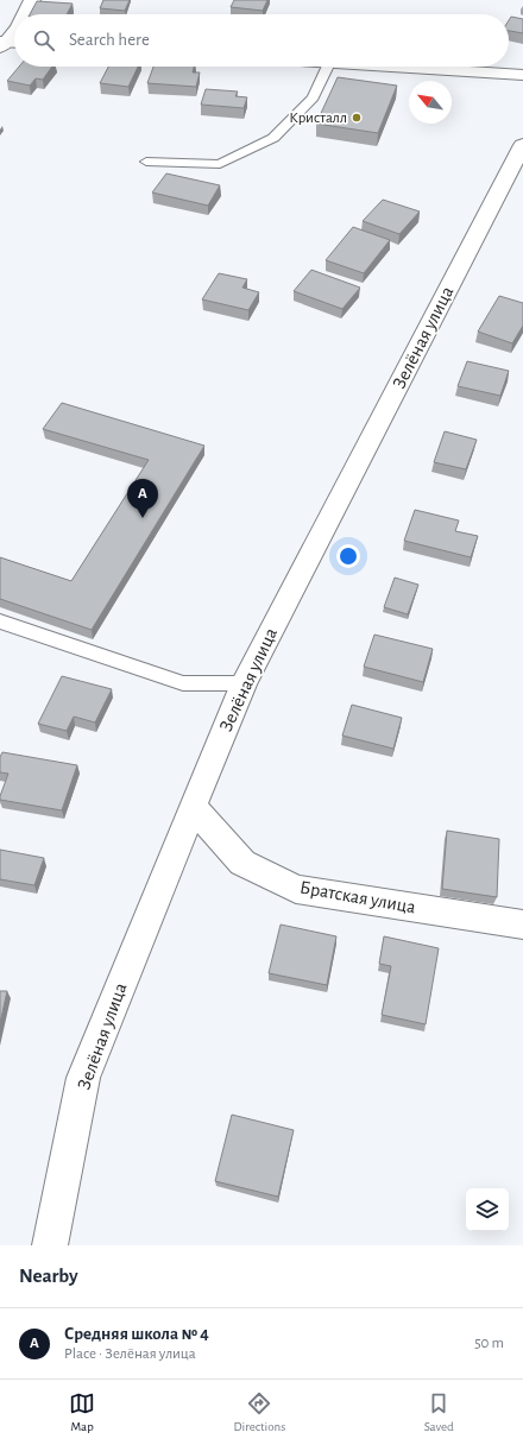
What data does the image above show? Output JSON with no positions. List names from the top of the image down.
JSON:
{
  "streets": {
    "street": ["Зелёная улица", "Братская улица"]
  },
  "crossings": [
    ["Зелёная улица", "Братская улица"]
  ],
  "places": ["Кристалл"],
  "north": "top left",
  "page": {
    "search": "Search here",
    "pins": "A",
    "heading": "Nearby",
    "list": [
      {
        "mark": "A",
        "name": "Средняя школа № 4",
        "note": "Place · Зелёная улица",
        "value": "50 m"
      }
    ],
    "nav": ["Map", "Directions", "Saved"]
  }
}
